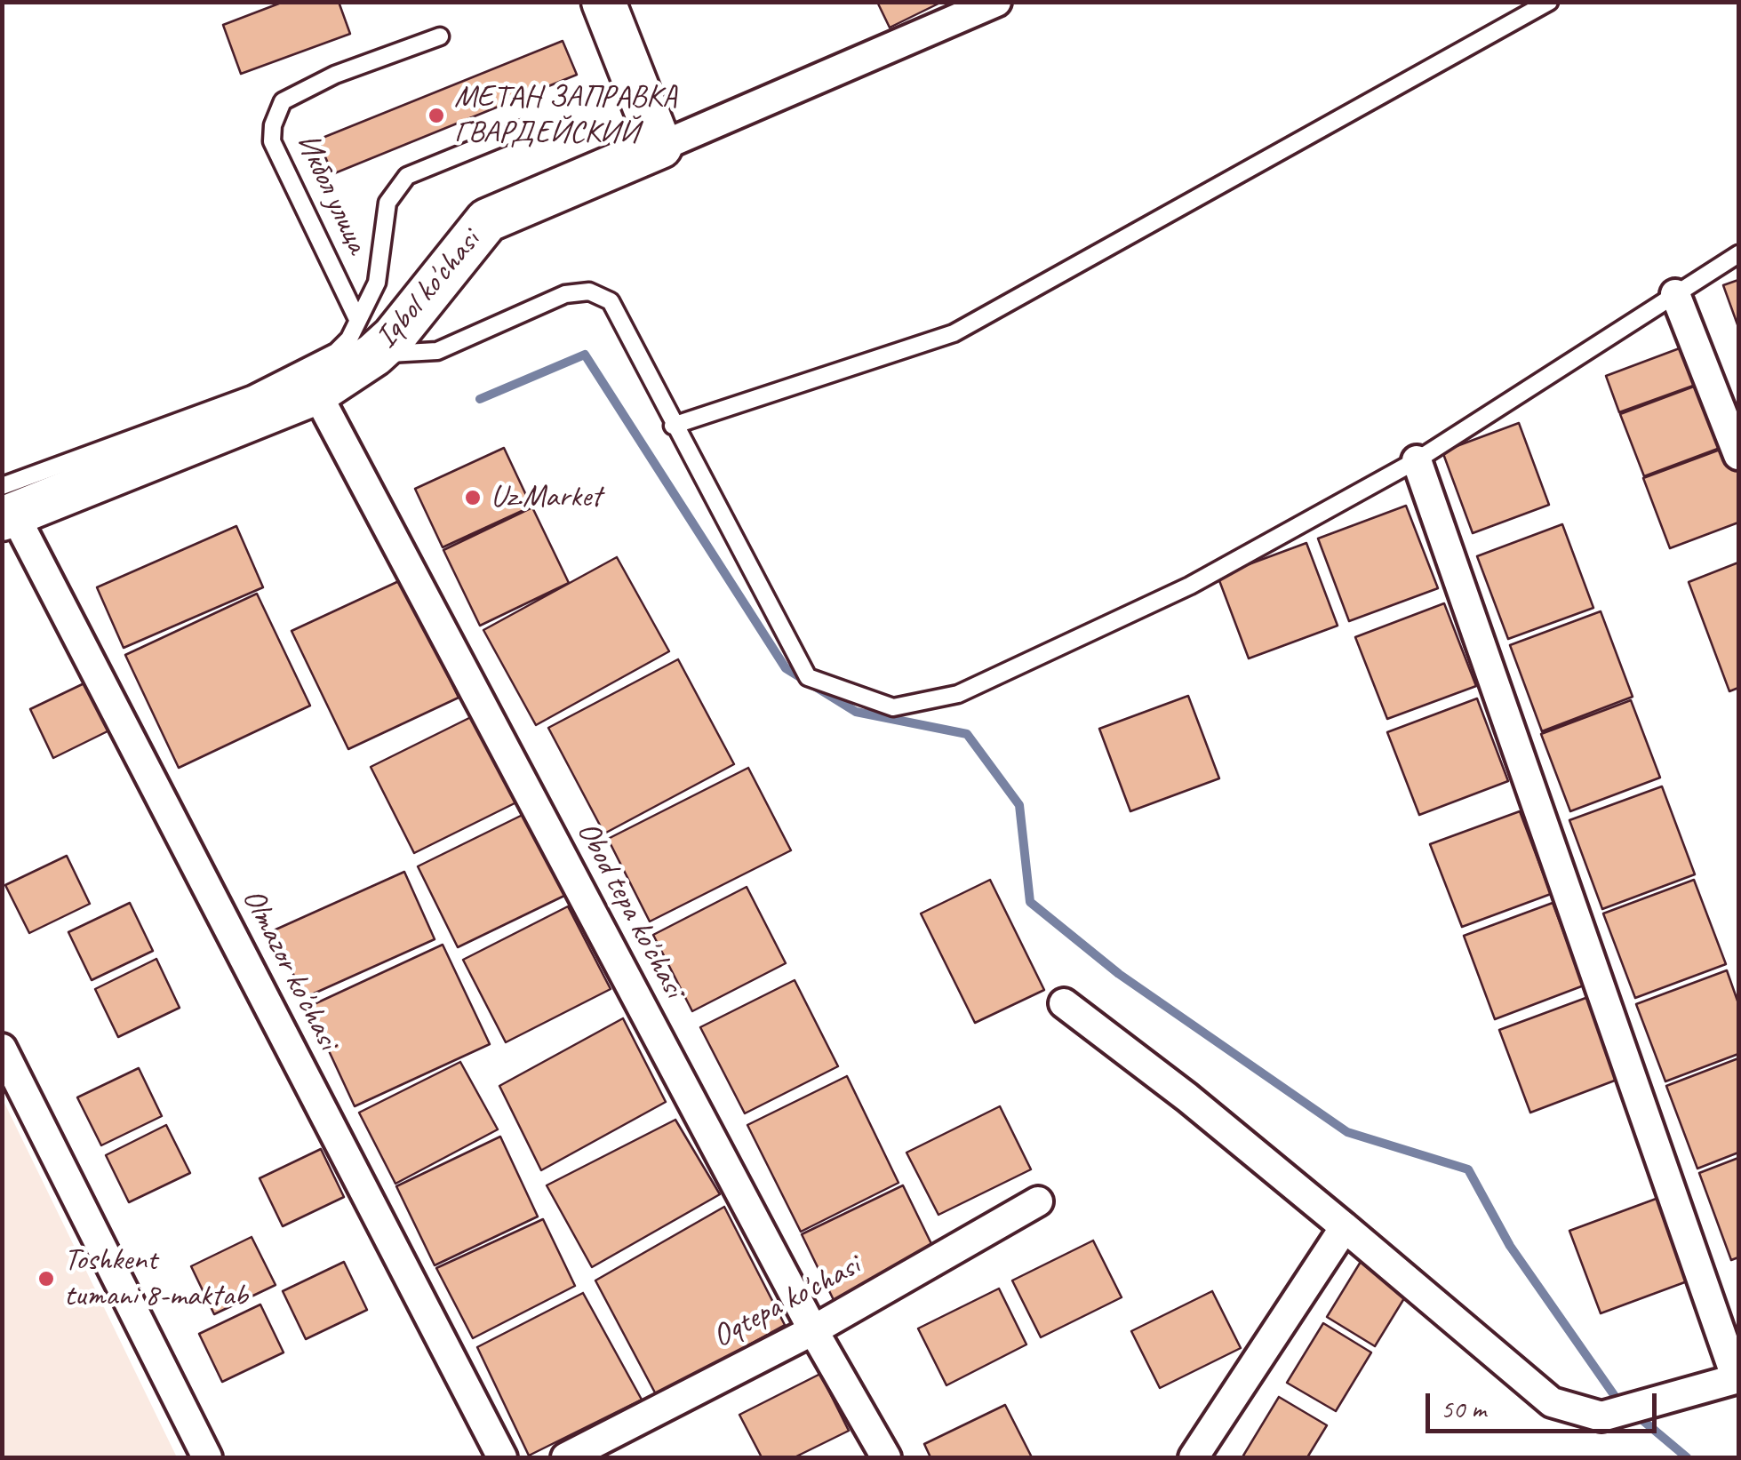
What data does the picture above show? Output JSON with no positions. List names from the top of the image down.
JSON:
{
  "streets": {
    "street": [
      "Iqbol ko'chasi",
      "Obod tepa ko'chasi",
      "Olmazor ko'chasi",
      "Oqtepa ko'chasi"
    ],
    "lane": ["Икбол улица"]
  },
  "crossings": [
    ["Икбол улица", "Iqbol ko'chasi"],
    ["Iqbol ko'chasi", "Obod tepa ko'chasi"],
    ["Iqbol ko'chasi", "Olmazor ko'chasi"],
    ["Obod tepa ko'chasi", "Oqtepa ko'chasi"]
  ],
  "places": ["МЕТАН ЗАПРАВКА ГВАРДЕЙСКИЙ", "Uz.Market", "Toshkent tumani 8-maktab"],
  "scale_bar": "50 m"
}
